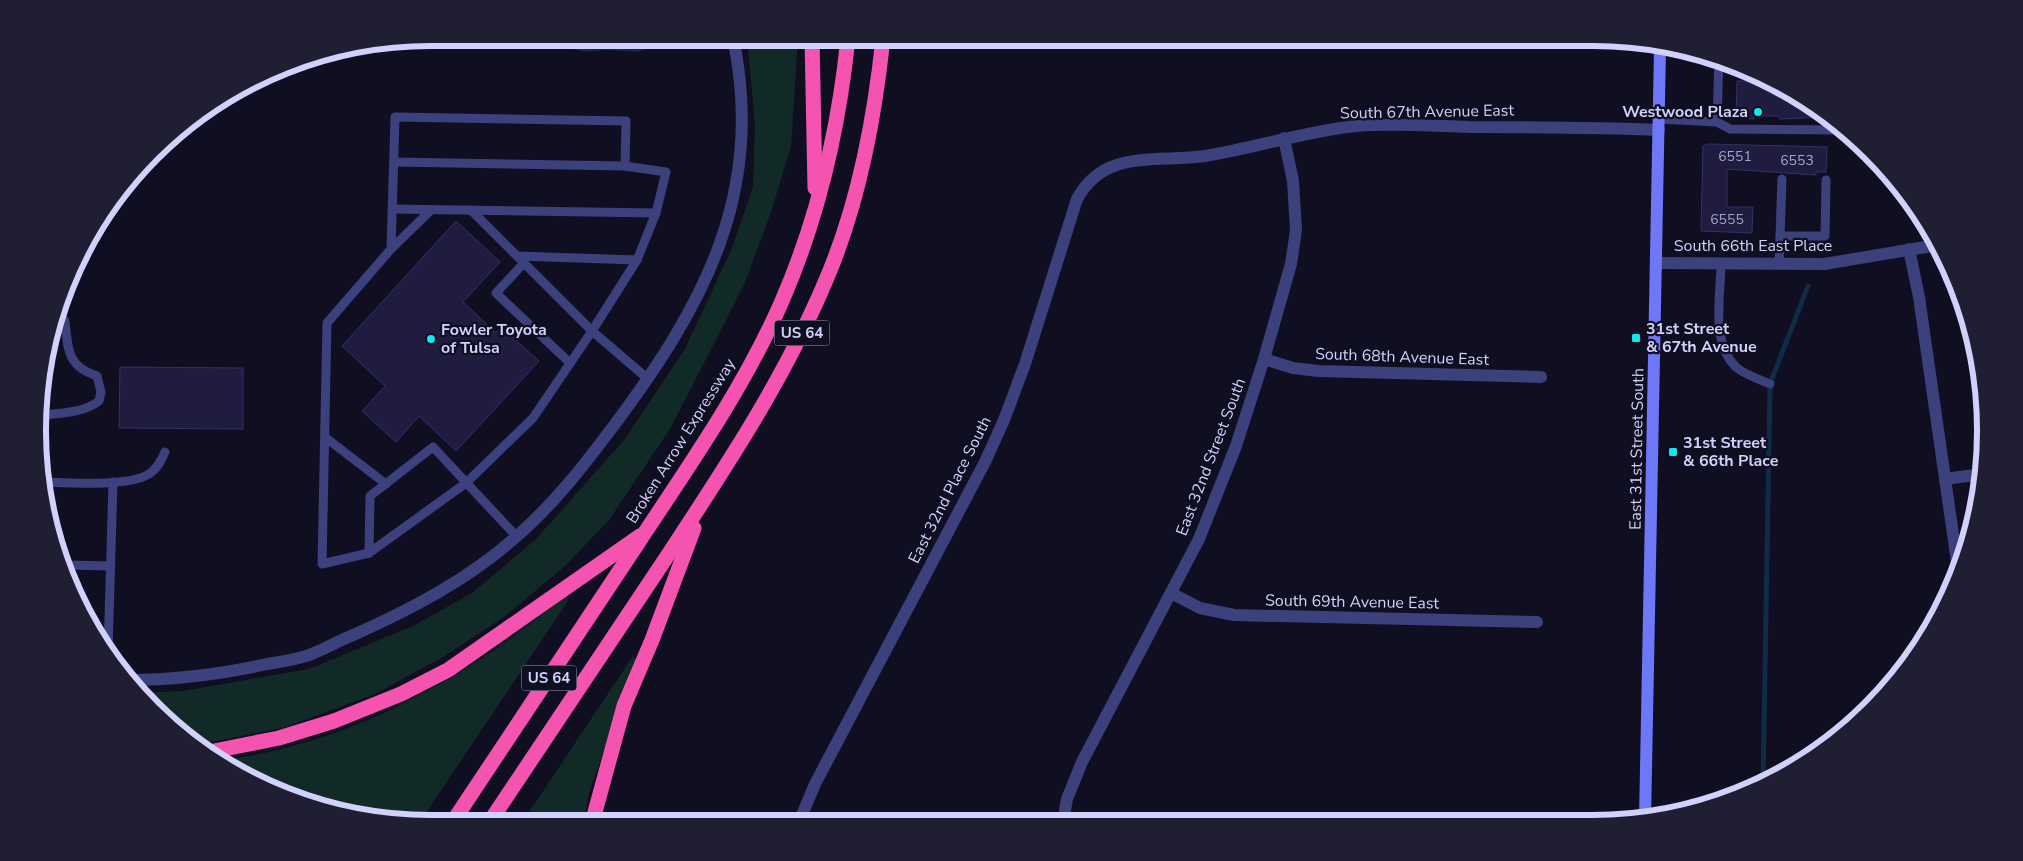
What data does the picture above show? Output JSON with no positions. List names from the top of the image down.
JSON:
{
  "streets": {
    "highway": ["US 64", "Broken Arrow Expressway"],
    "main road": ["East 31st Street South"],
    "street": [
      "South 67th Avenue East",
      "South 66th East Place",
      "South 68th Avenue East",
      "East 32nd Street South",
      "East 32nd Place South",
      "South 69th Avenue East"
    ]
  },
  "crossings": [
    ["South 67th Avenue East", "East 31st Street South"],
    ["South 67th Avenue East", "East 32nd Street South"],
    ["South 67th Avenue East", "East 32nd Place South"],
    ["South 66th East Place", "East 31st Street South"],
    ["South 68th Avenue East", "East 32nd Street South"],
    ["East 32nd Street South", "South 69th Avenue East"]
  ],
  "places": {
    "other": ["Westwood Plaza", "Fowler Toyota of Tulsa"],
    "transit": ["31st Street & 67th Avenue", "31st Street & 66th Place"]
  },
  "house_numbers": ["6551", "6553", "6555"]
}
